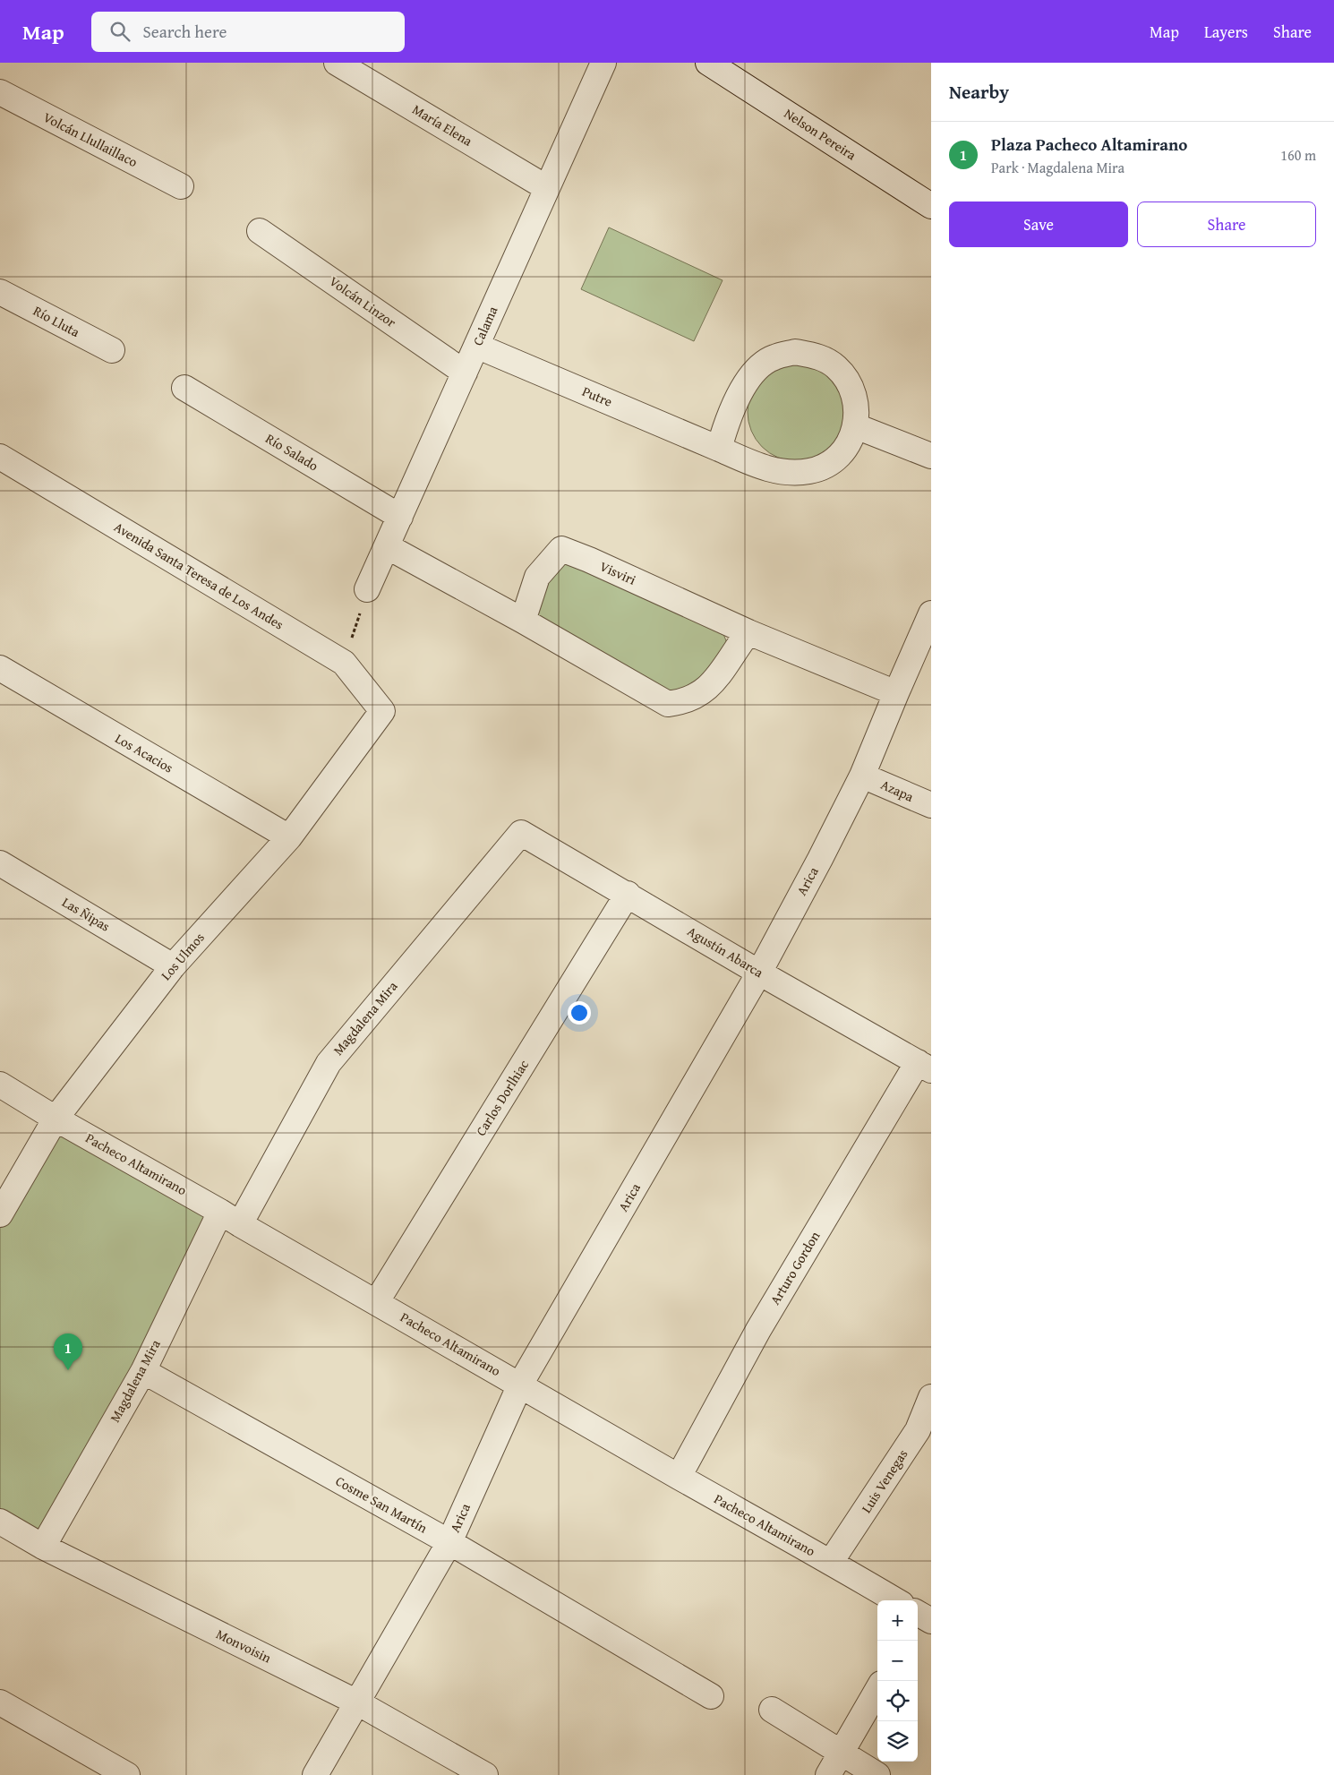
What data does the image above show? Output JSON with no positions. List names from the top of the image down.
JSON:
{
  "streets": {
    "street": [
      "María Elena",
      "Nelson Pereira",
      "Volcán Llullaillaco",
      "Volcán Linzor",
      "Río Lluta",
      "Calama",
      "Putre",
      "Río Salado",
      "Visviri",
      "Avenida Santa Teresa de Los Andes",
      "Los Acacios",
      "Azapa",
      "Arica",
      "Las Ñipas",
      "Agustín Abarca",
      "Los Ulmos",
      "Magdalena Mira",
      "Carlos Dorlhiac",
      "Pacheco Altamirano",
      "Arturo Gordon",
      "Luis Venegas",
      "Cosme San Martín",
      "Monvoisin"
    ]
  },
  "crossings": [
    ["María Elena", "Calama"],
    ["Volcán Linzor", "Calama"],
    ["Calama", "Putre"],
    ["Calama", "Río Salado"],
    ["Visviri", "Arica"],
    ["Avenida Santa Teresa de Los Andes", "Los Ulmos"],
    ["Los Acacios", "Los Ulmos"],
    ["Azapa", "Arica"],
    ["Arica", "Agustín Abarca"],
    ["Arica", "Pacheco Altamirano"],
    ["Arica", "Cosme San Martín"],
    ["Arica", "Monvoisin"],
    ["Las Ñipas", "Los Ulmos"],
    ["Agustín Abarca", "Magdalena Mira"],
    ["Agustín Abarca", "Carlos Dorlhiac"],
    ["Agustín Abarca", "Arturo Gordon"],
    ["Los Ulmos", "Pacheco Altamirano"],
    ["Magdalena Mira", "Pacheco Altamirano"],
    ["Magdalena Mira", "Cosme San Martín"],
    ["Magdalena Mira", "Monvoisin"],
    ["Carlos Dorlhiac", "Pacheco Altamirano"],
    ["Pacheco Altamirano", "Arturo Gordon"],
    ["Pacheco Altamirano", "Luis Venegas"]
  ],
  "page": {
    "header": "Map",
    "search": "Search here",
    "nav": ["Map", "Layers", "Share"],
    "heading": "Nearby",
    "list": [
      {
        "mark": "1",
        "name": "Plaza Pacheco Altamirano",
        "note": "Park · Magdalena Mira",
        "value": "160 m"
      }
    ],
    "buttons": ["Save", "Share"],
    "pins": "1",
    "map_buttons": ["+", "−"]
  }
}
